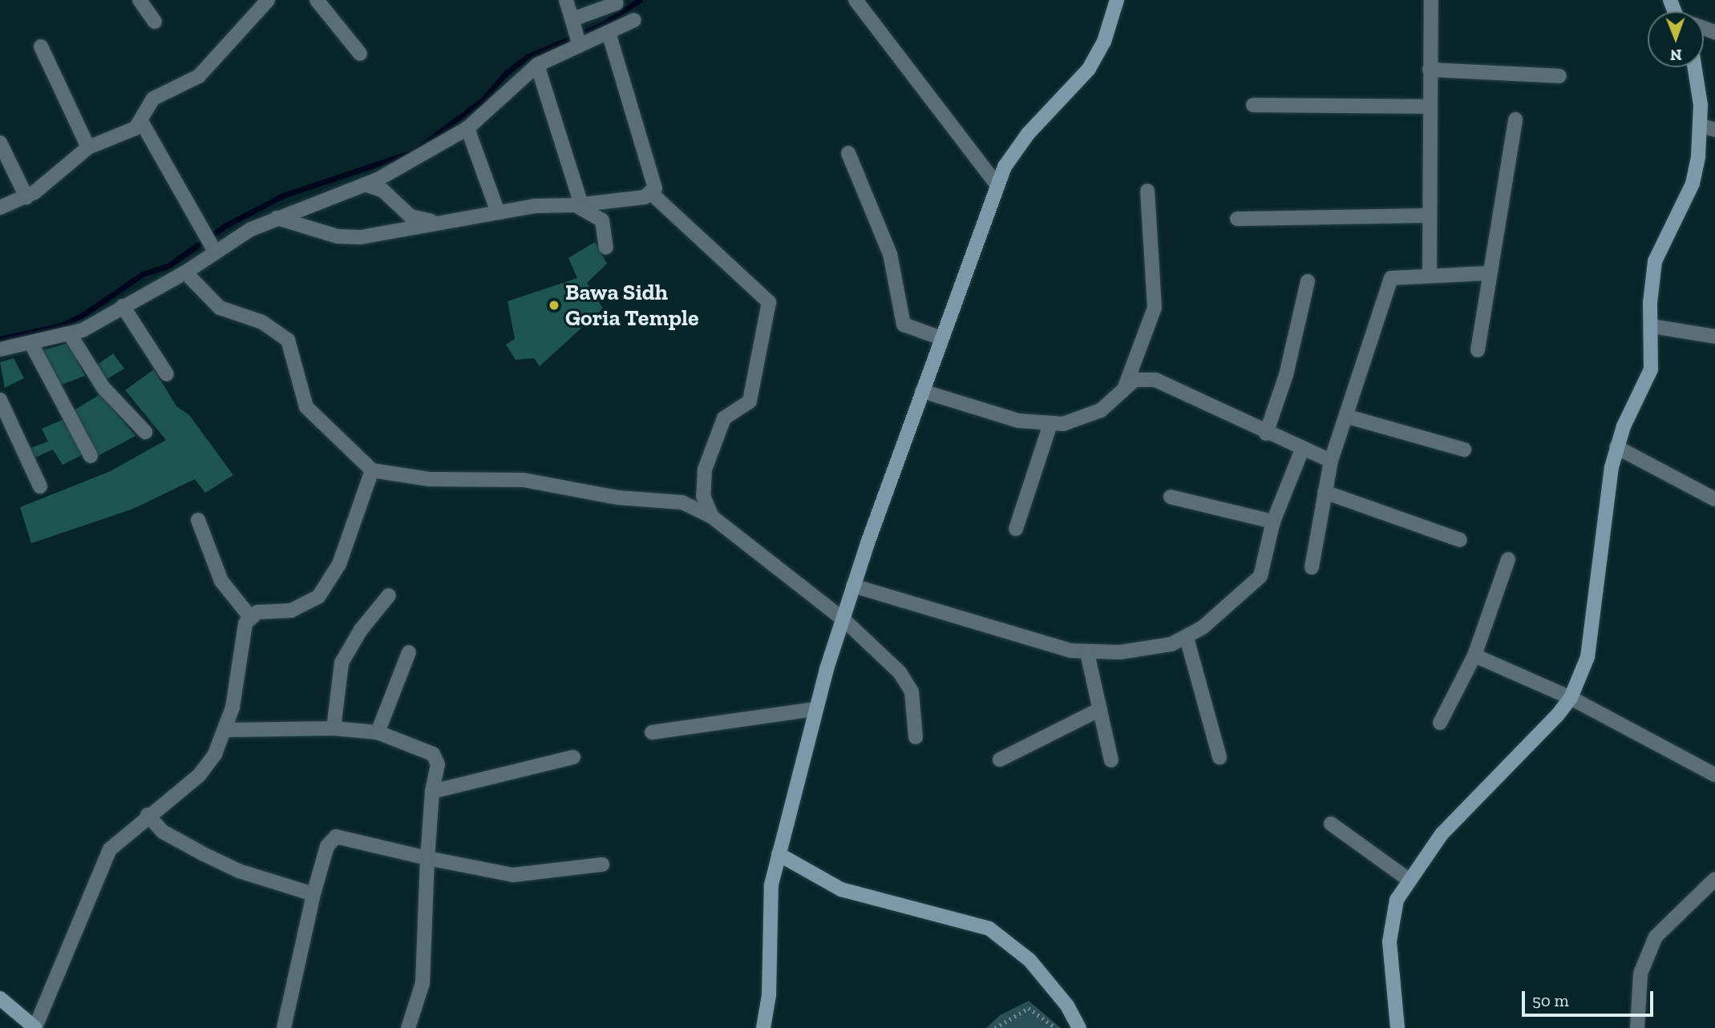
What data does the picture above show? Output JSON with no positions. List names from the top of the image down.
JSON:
{
  "places": ["Bawa Sidh Goria Temple"],
  "scale_bar": "50 m",
  "north": "bottom"
}
